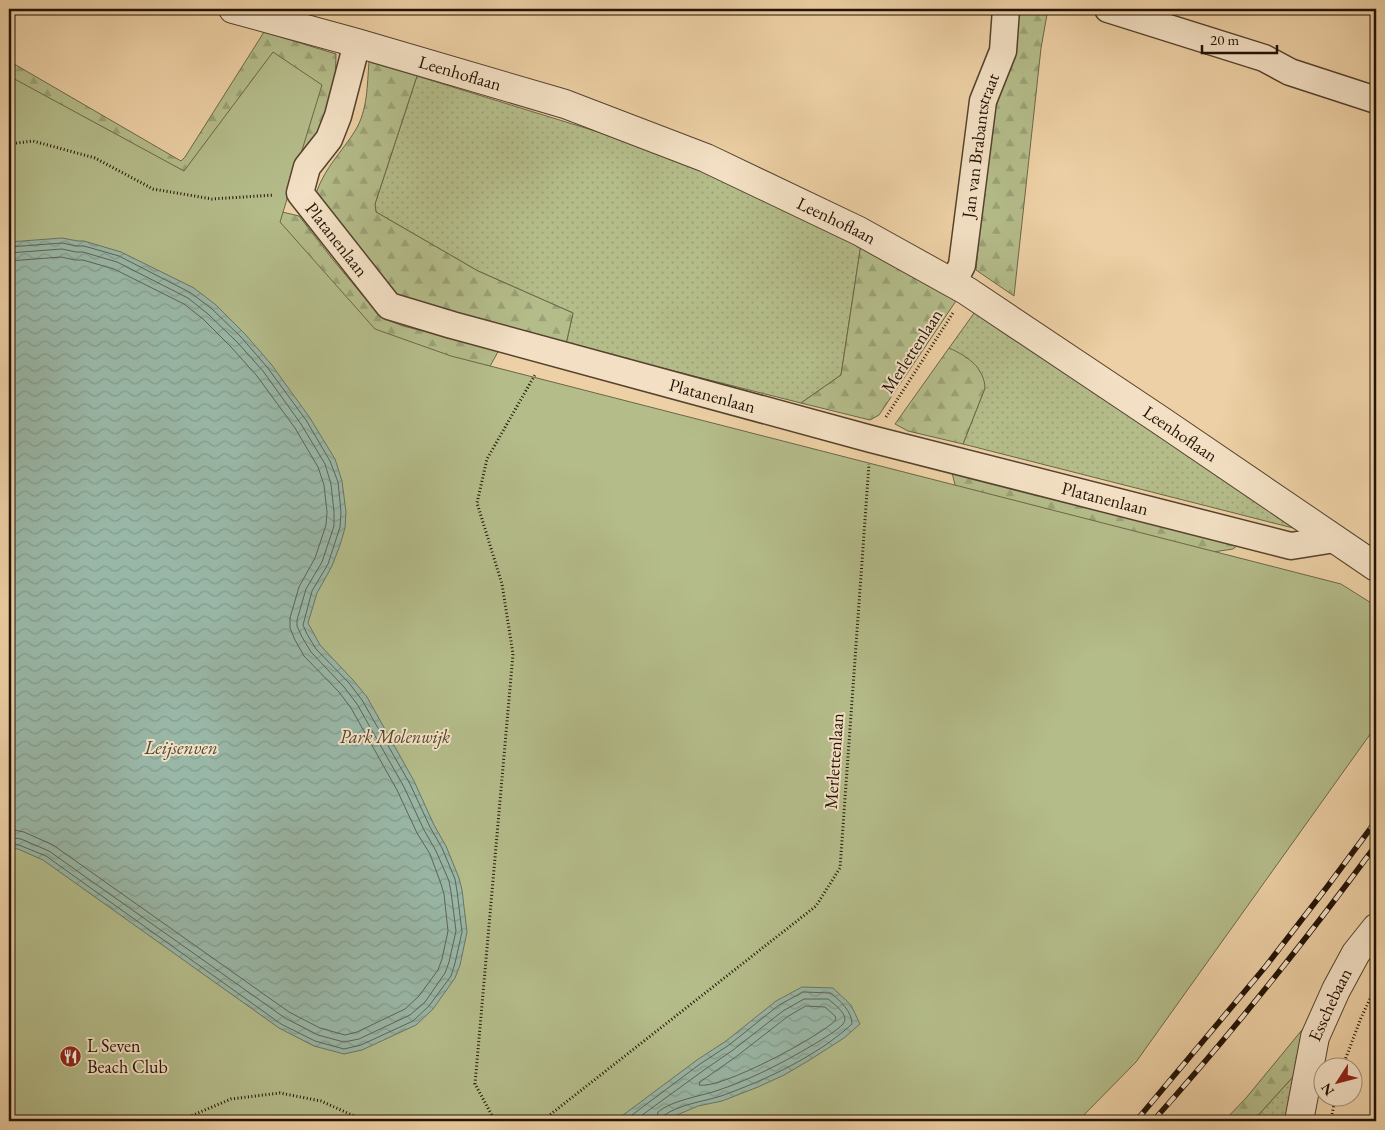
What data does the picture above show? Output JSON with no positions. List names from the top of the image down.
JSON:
{
  "streets": {
    "street": [
      "Leenhoflaan",
      "Jan van Brabantstraat",
      "Platanenlaan",
      "Esschebaan"
    ],
    "path": ["Merlettenlaan"]
  },
  "crossings": [
    ["Leenhoflaan", "Jan van Brabantstraat"],
    ["Leenhoflaan", "Platanenlaan"],
    ["Leenhoflaan", "Merlettenlaan"],
    ["Jan van Brabantstraat", "Merlettenlaan"],
    ["Platanenlaan", "Merlettenlaan"]
  ],
  "water": ["Leijsenven"],
  "parks": ["Park Molenwijk"],
  "places": {
    "restaurant": ["L Seven Beach Club"]
  },
  "scale_bar": "20 m",
  "north": "bottom left"
}
